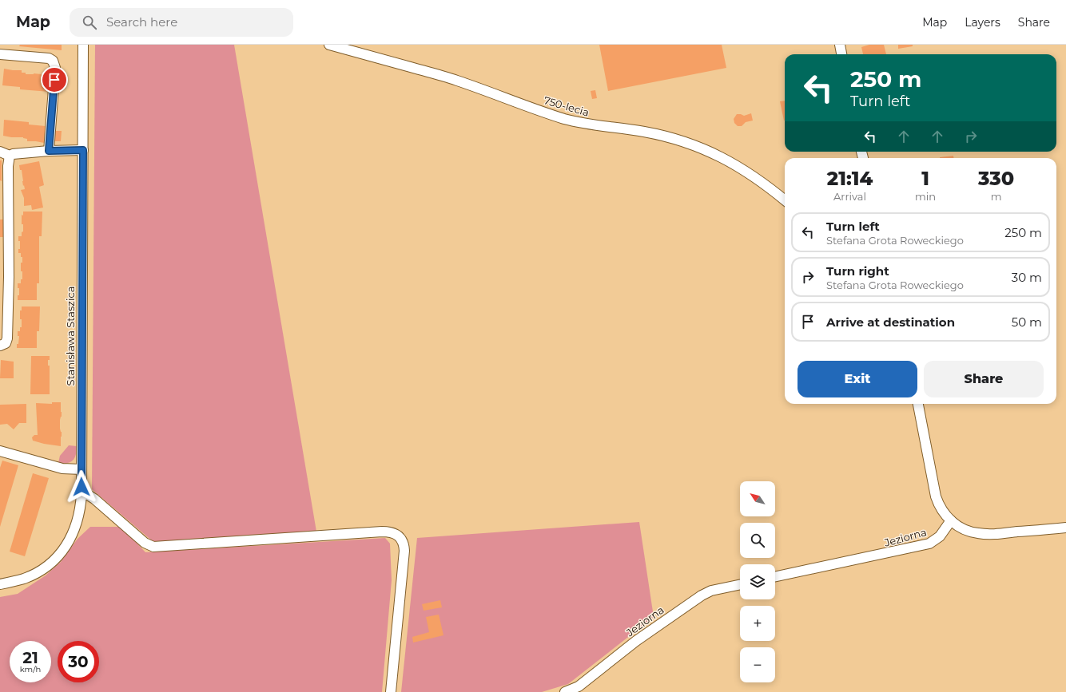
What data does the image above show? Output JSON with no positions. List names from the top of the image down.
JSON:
{
  "streets": {
    "street": ["750-lecia", "Stanisława Staszica", "Jeziorna"]
  },
  "north": "top left",
  "page": {
    "header": "Map",
    "search": "Search here",
    "nav": ["Map", "Layers", "Share"],
    "turn": ["250 m", "Turn left"],
    "eta": [
      "21:14",
      "Arrival",
      "1",
      "min",
      "330",
      "m"
    ],
    "list": [
      {
        "name": "Turn left",
        "note": "Stefana Grota Roweckiego",
        "value": "250 m"
      },
      {
        "name": "Turn right",
        "note": "Stefana Grota Roweckiego",
        "value": "30 m"
      },
      {
        "name": "Arrive at destination",
        "value": "50 m"
      }
    ],
    "buttons": ["Exit", "Share"],
    "map_buttons": ["+", "−"],
    "speed": "21 km/h",
    "limit": "30"
  }
}
